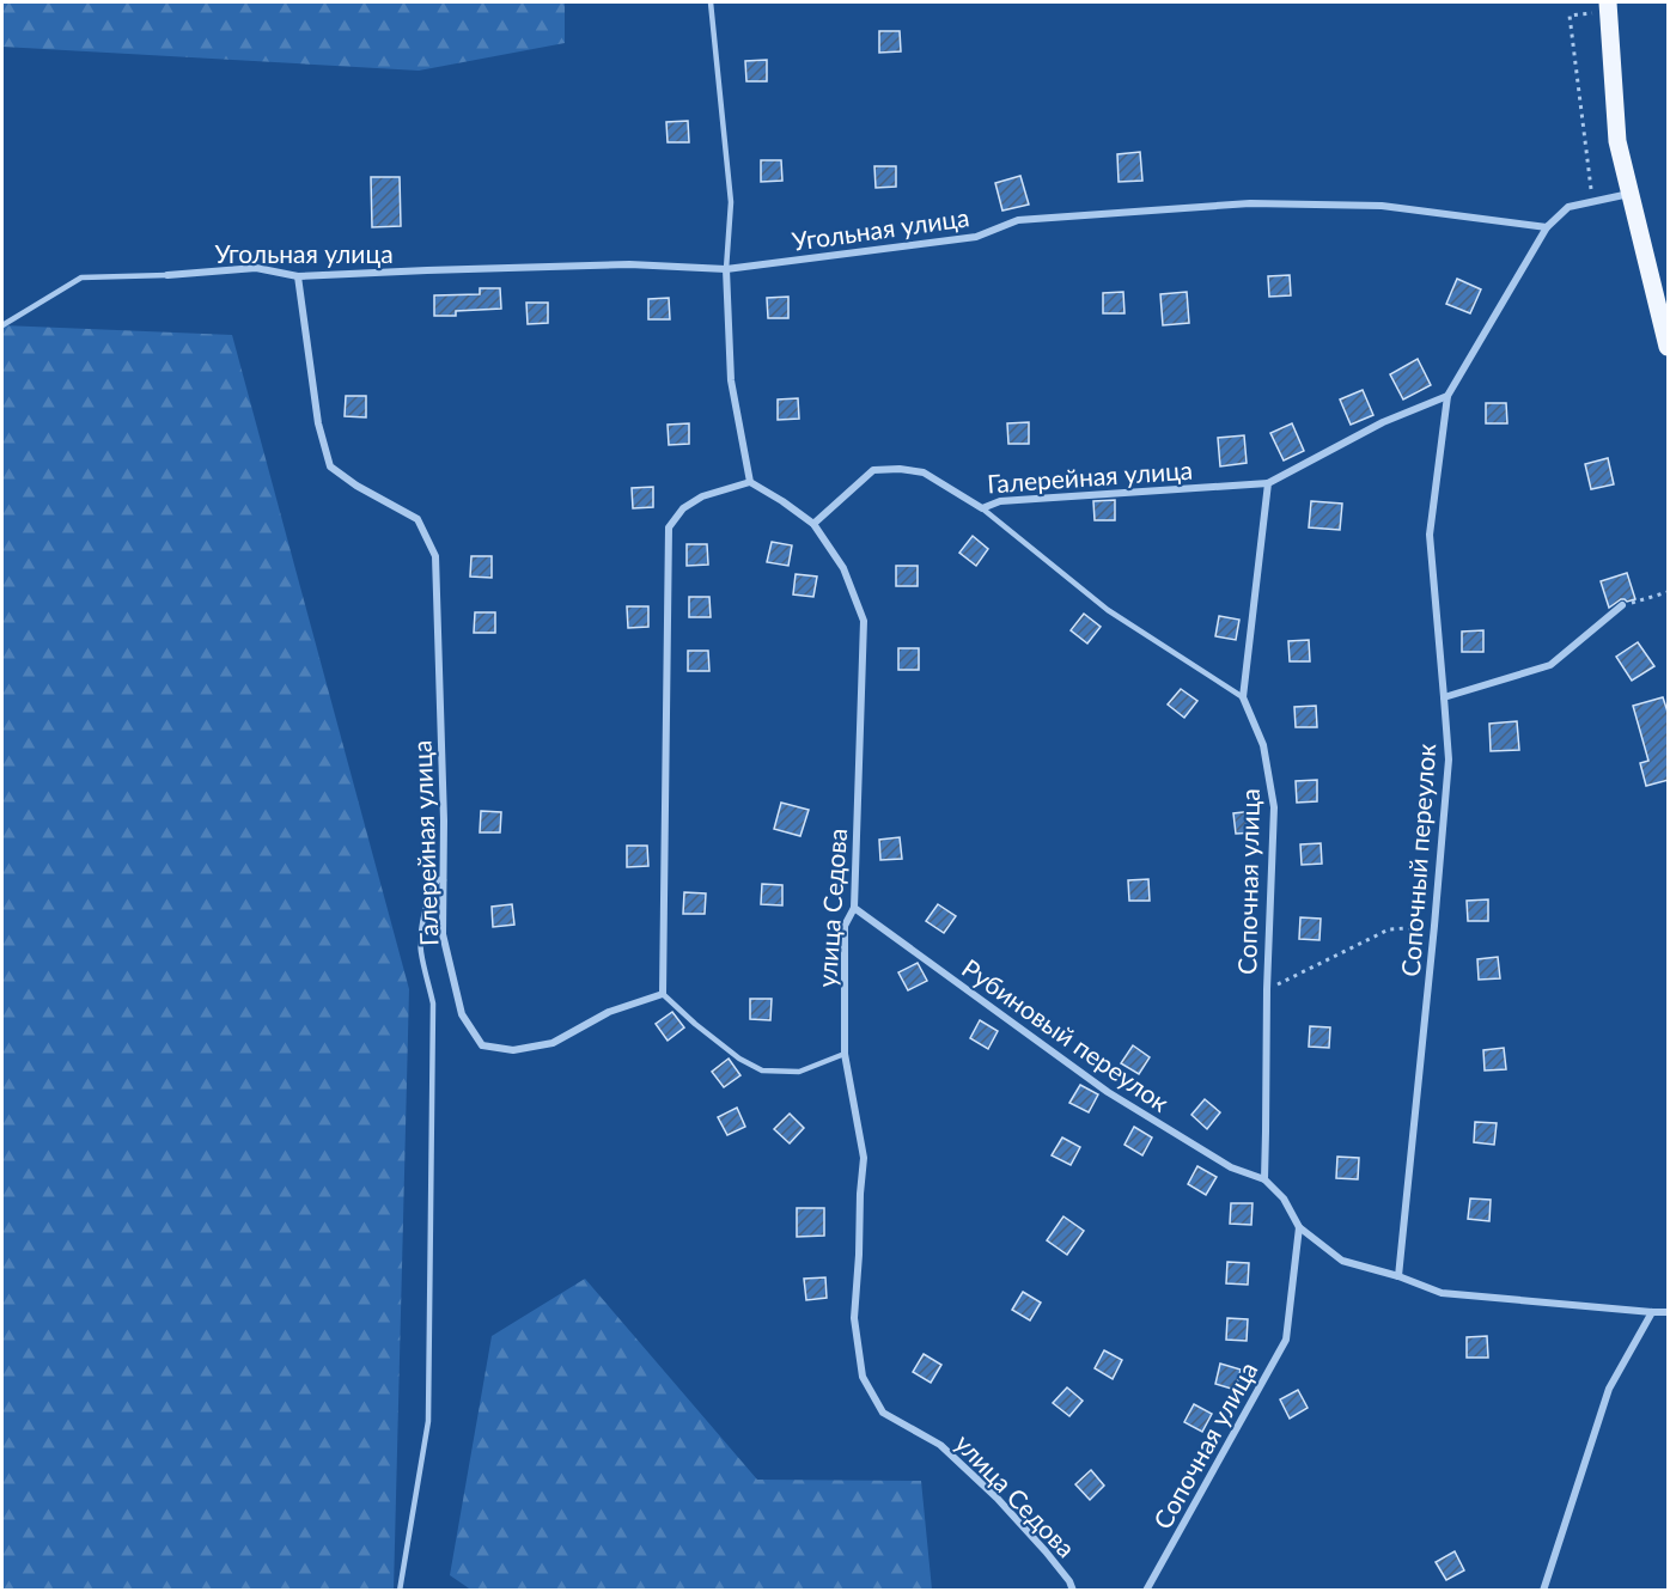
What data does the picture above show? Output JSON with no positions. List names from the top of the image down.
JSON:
{
  "streets": {
    "street": [
      "Угольная улица",
      "Галерейная улица",
      "Сопочный переулок",
      "Сопочная улица",
      "улица Седова",
      "Рубиновый переулок"
    ]
  },
  "crossings": [
    ["Угольная улица", "Галерейная улица"],
    ["Галерейная улица", "Сопочная улица"],
    ["Галерейная улица", "улица Седова"],
    ["Сопочная улица", "Рубиновый переулок"],
    ["улица Седова", "Рубиновый переулок"]
  ]
}
